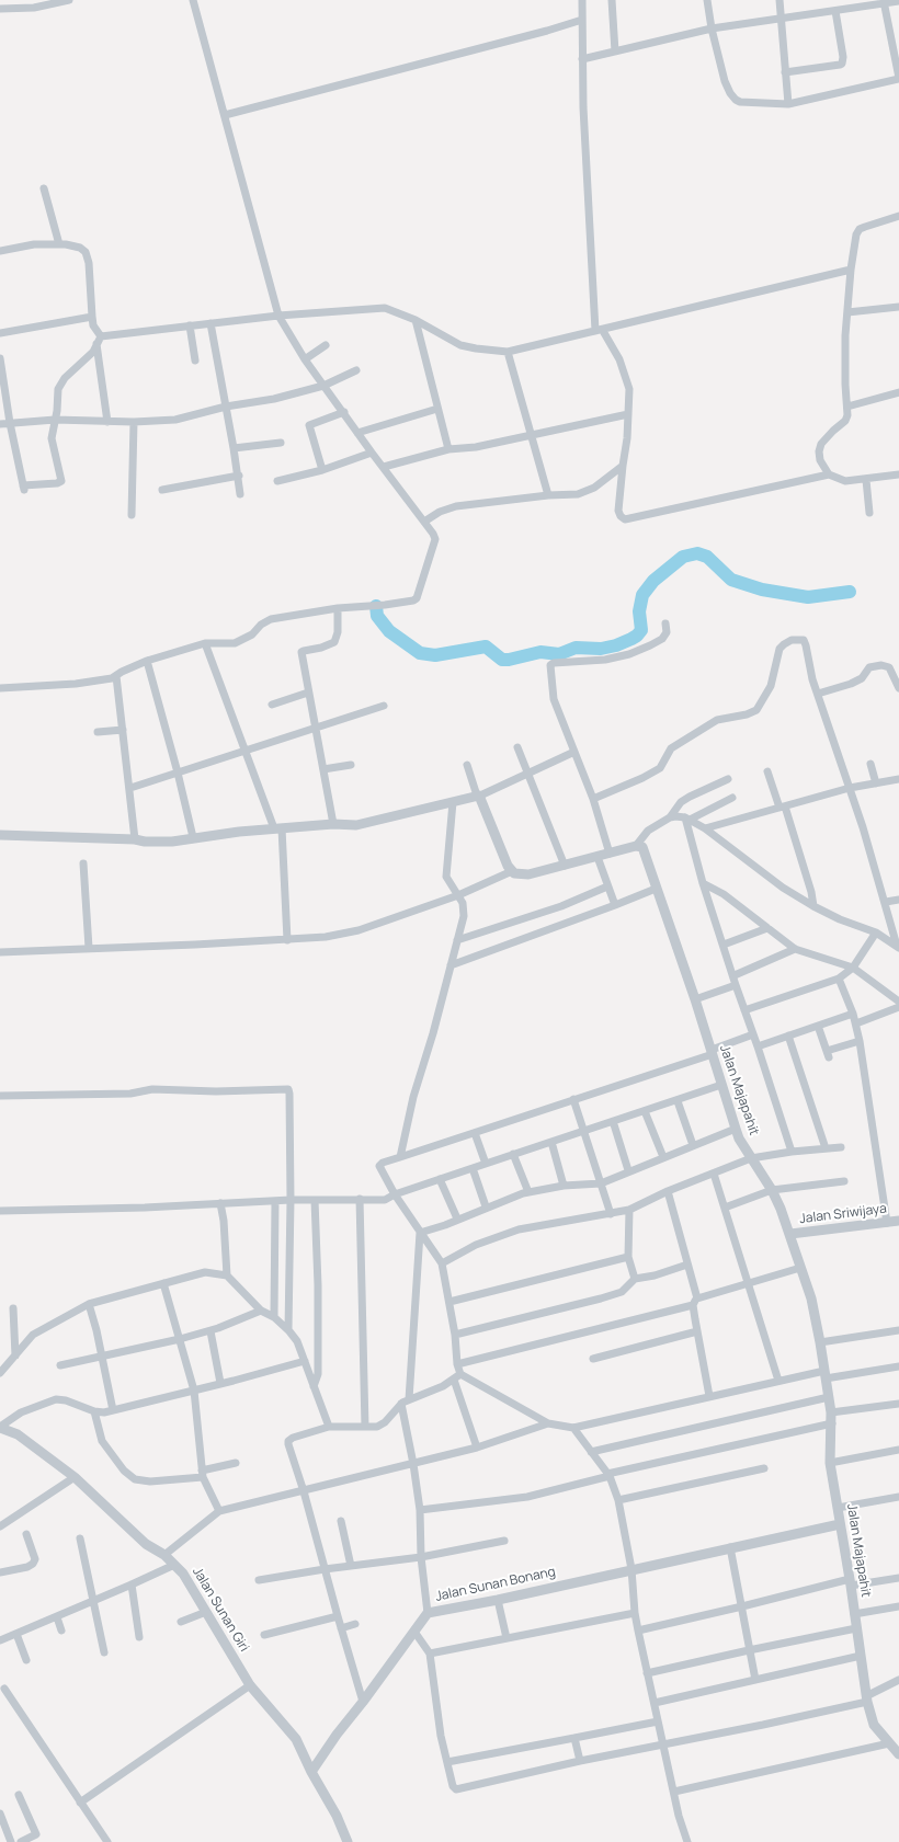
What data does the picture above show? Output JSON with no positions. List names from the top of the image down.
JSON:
{
  "streets": {
    "street": [
      "Jalan Majapahit",
      "Jalan Sriwijaya",
      "Jalan Sunan Bonang",
      "Jalan Sunan Giri"
    ]
  },
  "crossings": [
    ["Jalan Majapahit", "Jalan Sriwijaya"],
    ["Jalan Majapahit", "Jalan Sunan Bonang"],
    ["Jalan Sunan Bonang", "Jalan Sunan Giri"]
  ]
}
